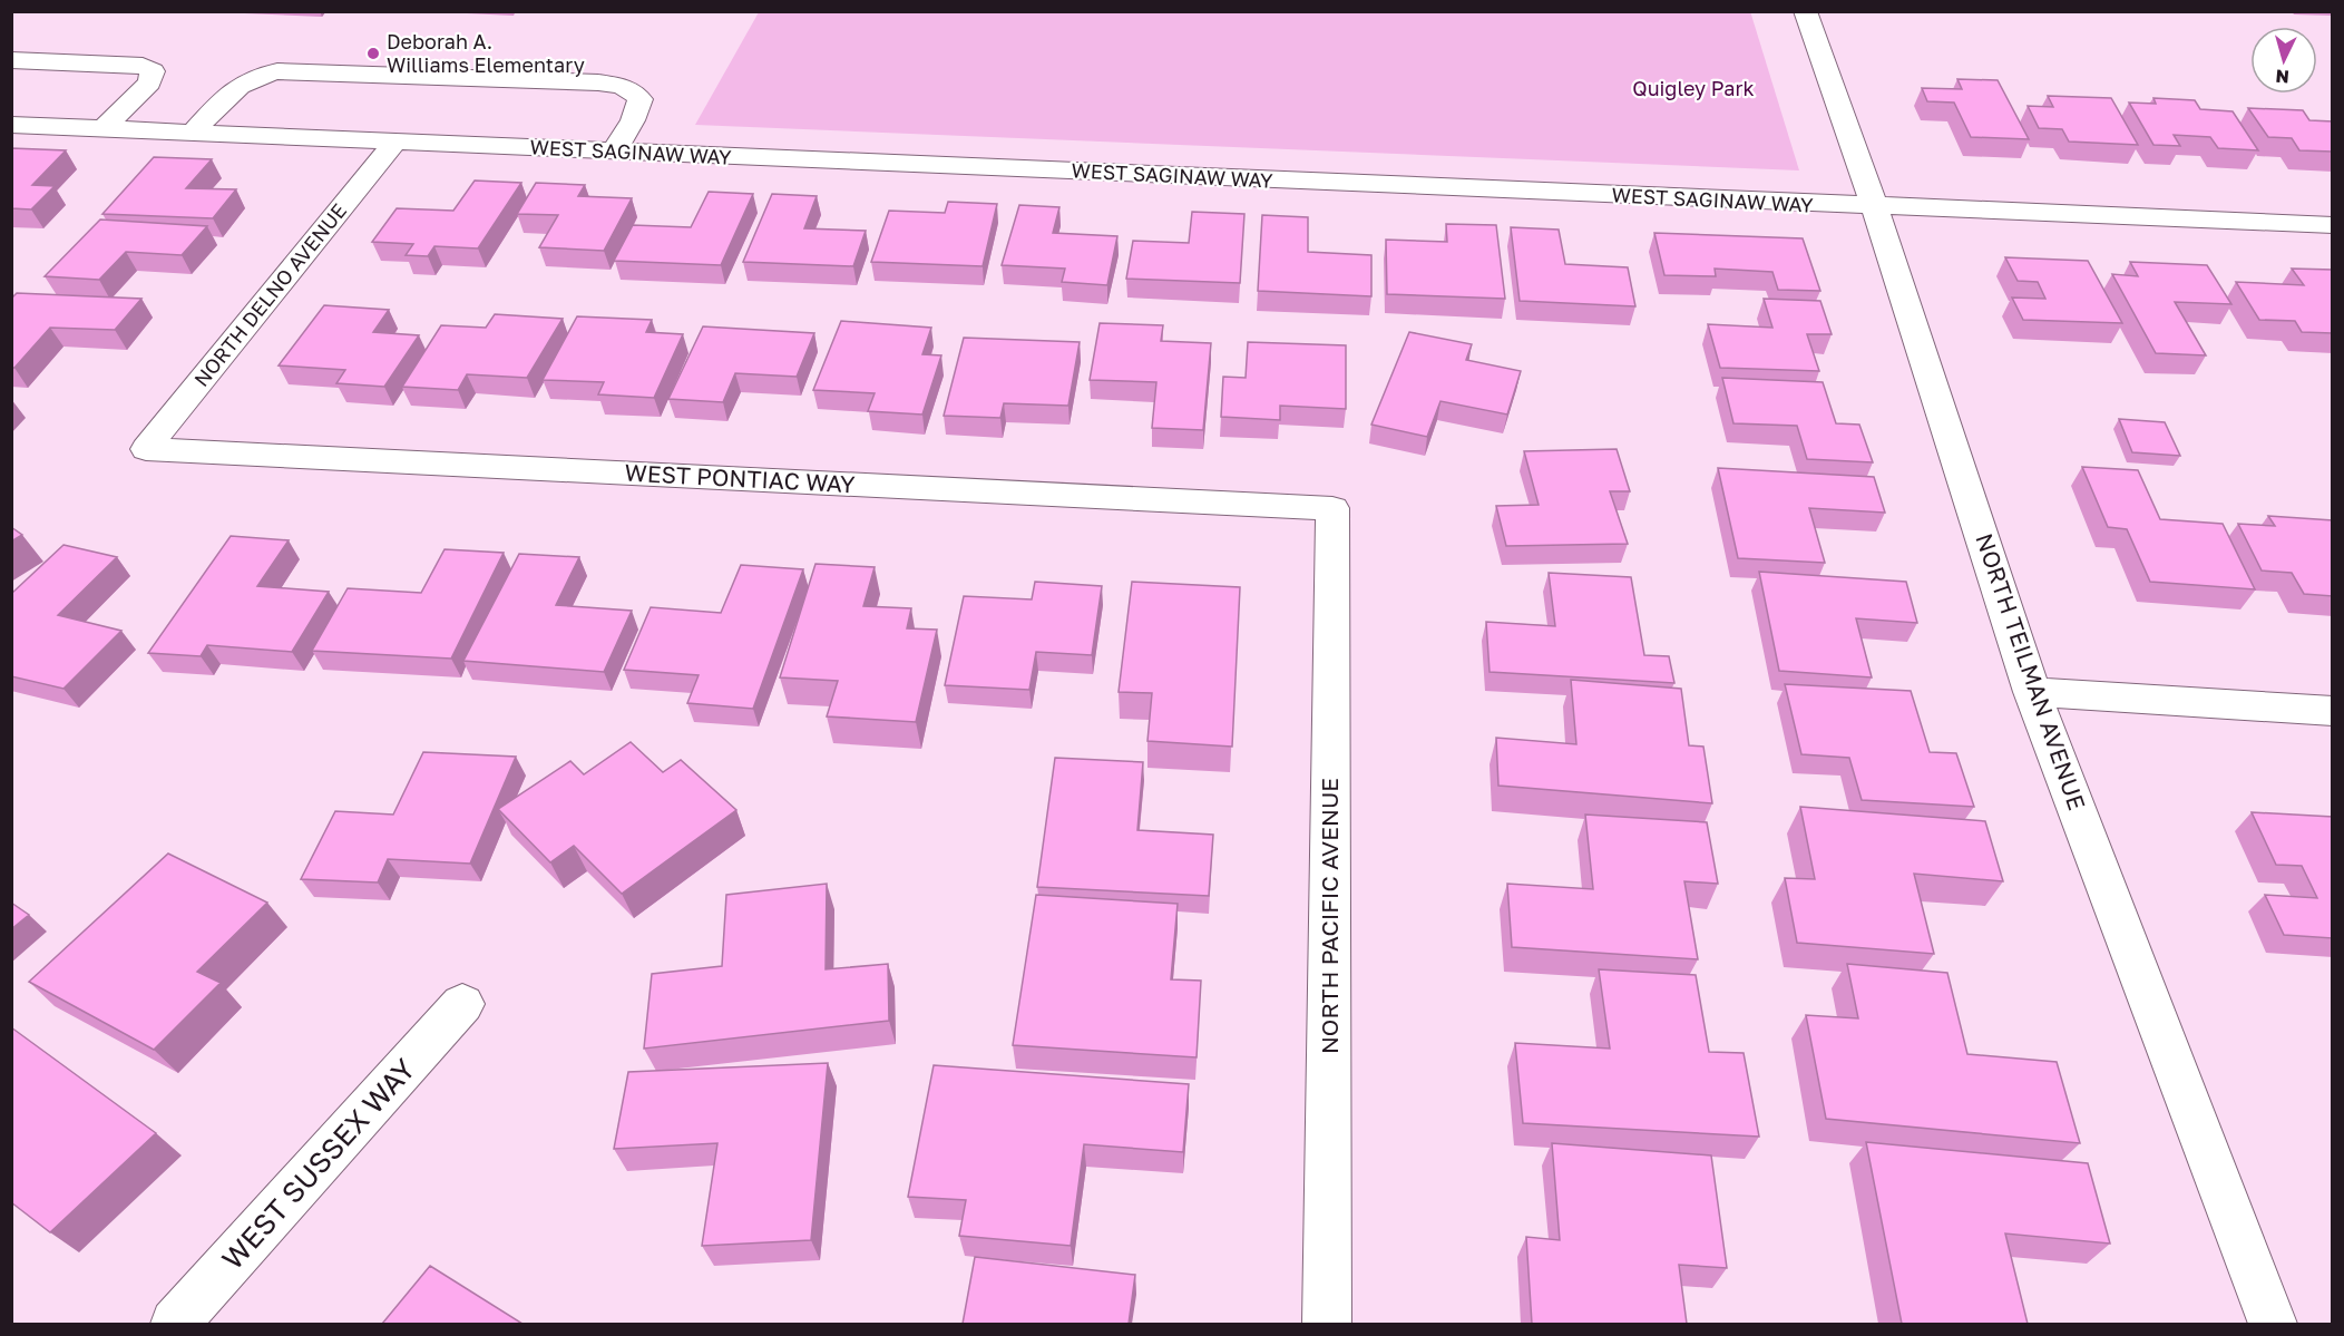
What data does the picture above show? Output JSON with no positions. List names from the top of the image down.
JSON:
{
  "streets": {
    "street": [
      "WEST SAGINAW WAY",
      "NORTH DELNO AVENUE",
      "WEST PONTIAC WAY",
      "NORTH TEILMAN AVENUE",
      "NORTH PACIFIC AVENUE",
      "WEST SUSSEX WAY"
    ]
  },
  "crossings": [
    ["WEST SAGINAW WAY", "NORTH DELNO AVENUE"],
    ["WEST SAGINAW WAY", "NORTH TEILMAN AVENUE"],
    ["NORTH DELNO AVENUE", "WEST PONTIAC WAY"],
    ["WEST PONTIAC WAY", "NORTH PACIFIC AVENUE"]
  ],
  "parks": ["Quigley Park"],
  "places": ["Deborah A. Williams Elementary"],
  "north": "bottom"
}
